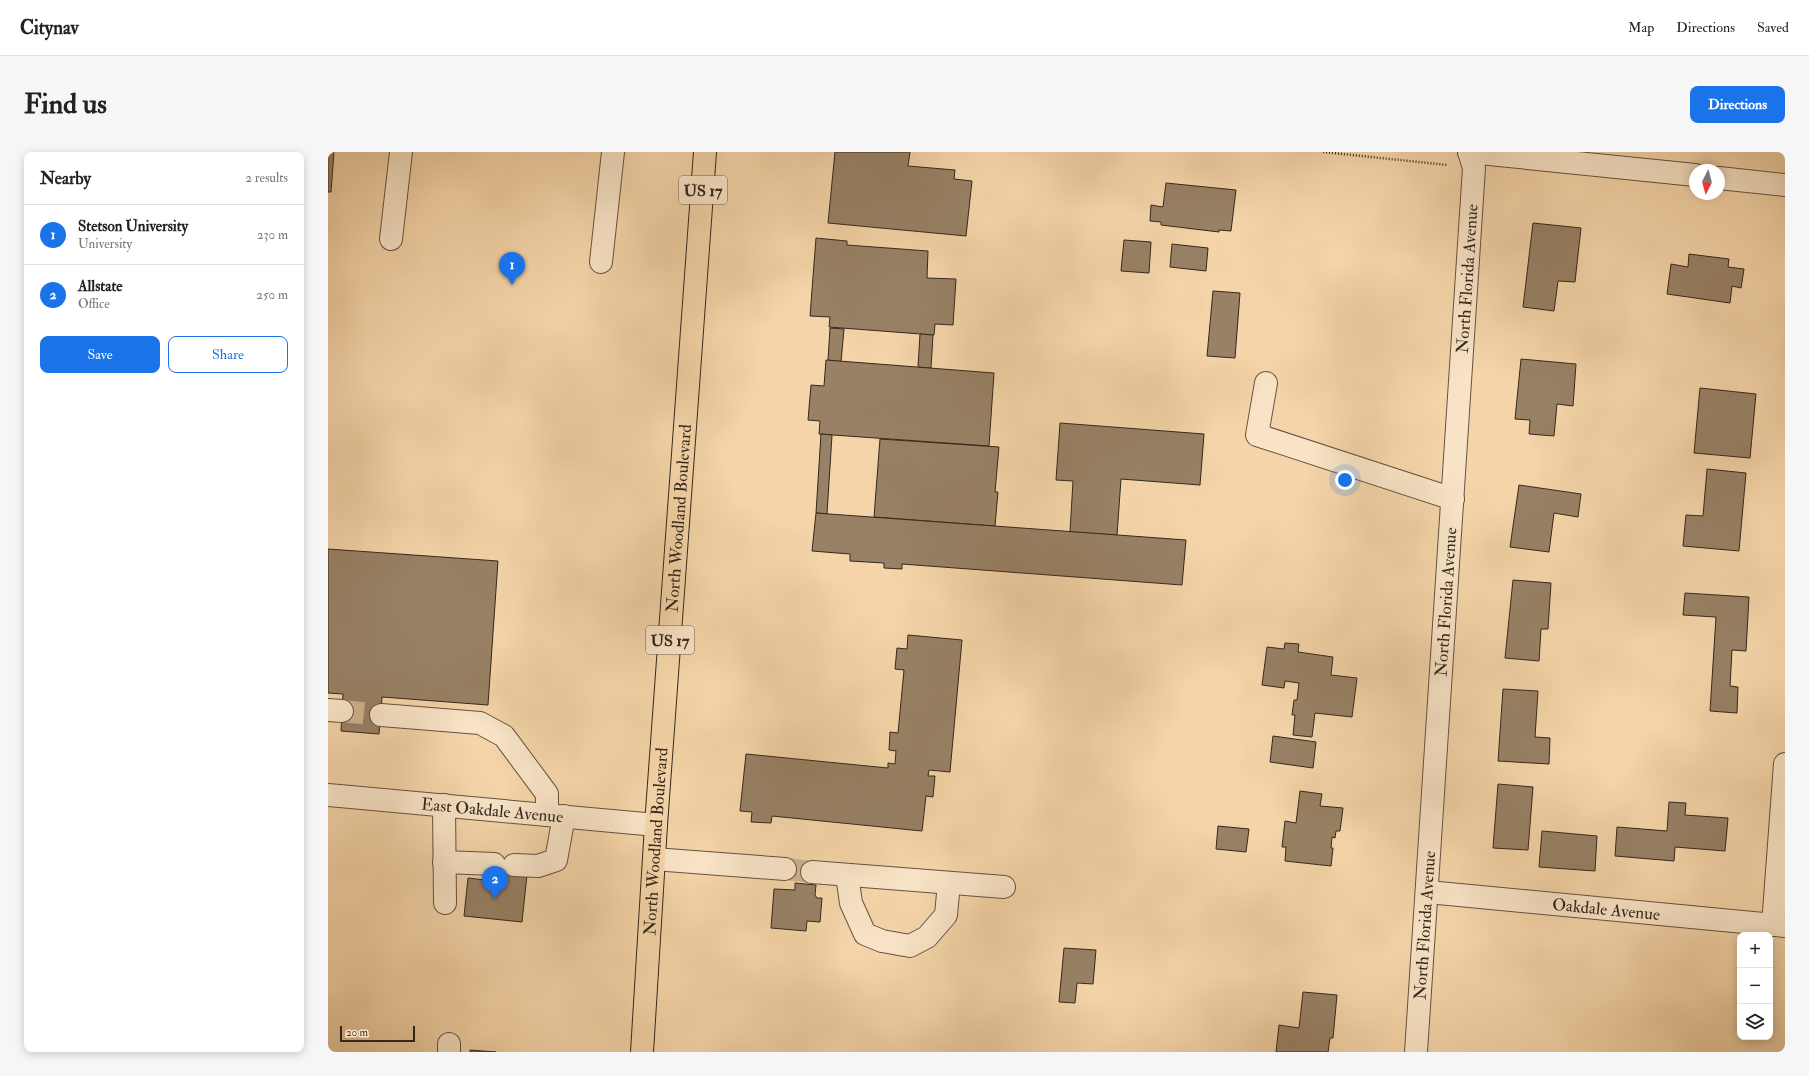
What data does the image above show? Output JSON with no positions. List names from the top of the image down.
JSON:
{
  "streets": {
    "main road": ["US 17", "North Woodland Boulevard"],
    "street": ["North Florida Avenue", "East Oakdale Avenue", "Oakdale Avenue"]
  },
  "crossings": [
    ["North Florida Avenue", "Oakdale Avenue"],
    ["North Woodland Boulevard", "East Oakdale Avenue"]
  ],
  "scale_bar": "20 m",
  "north": "bottom",
  "page": {
    "header": "Citynav",
    "nav": ["Map", "Directions", "Saved"],
    "buttons": [
      "Directions",
      ["Save", "Share"]
    ],
    "title": "Find us",
    "heading": ["Nearby", "2 results"],
    "list": [
      {
        "mark": "1",
        "name": "Stetson University",
        "note": "University",
        "value": "230 m"
      },
      {
        "mark": "2",
        "name": "Allstate",
        "note": "Office",
        "value": "250 m"
      }
    ],
    "pins": ["1", "2"],
    "map_buttons": ["+", "−"],
    "scale": "20 m"
  }
}
